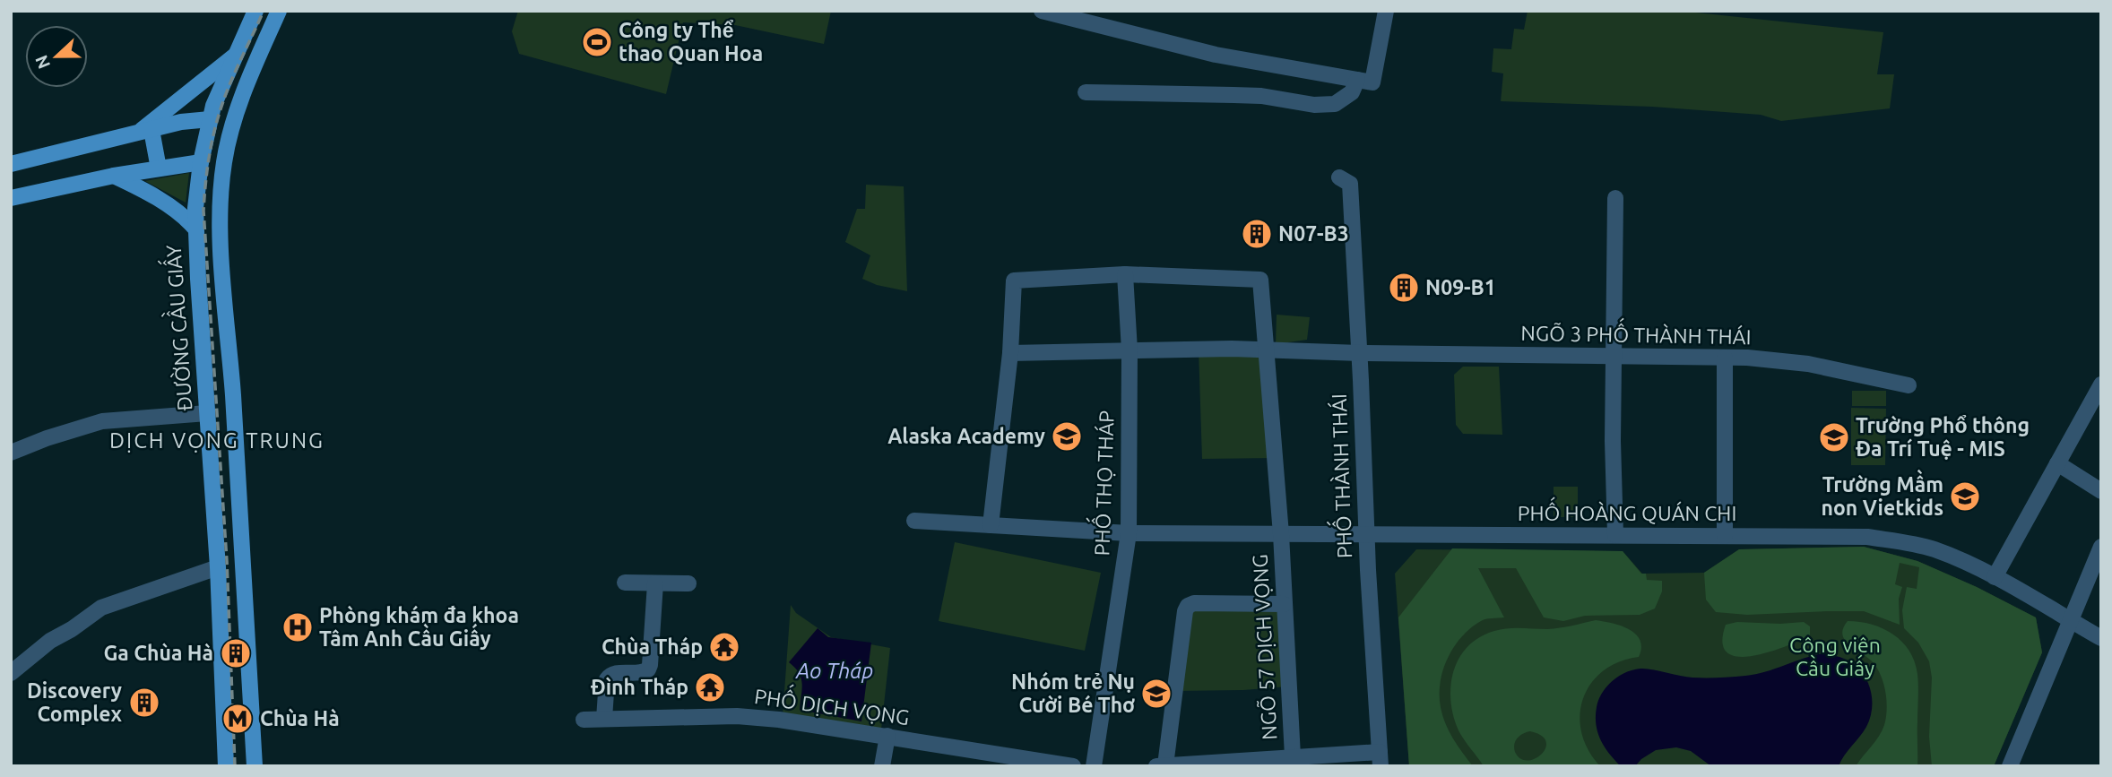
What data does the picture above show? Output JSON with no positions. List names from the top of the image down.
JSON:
{
  "streets": {
    "main road": ["ĐƯỜNG CẦU GIẤY"],
    "street": [
      "NGÕ 3 PHỐ THÀNH THÁI",
      "PHỐ THÀNH THÁI",
      "PHỐ THỌ THÁP",
      "PHỐ HOÀNG QUÁN CHI",
      "NGÕ 57 DỊCH VỌNG",
      "PHỐ DỊCH VỌNG"
    ]
  },
  "crossings": [
    ["NGÕ 3 PHỐ THÀNH THÁI", "PHỐ THÀNH THÁI"],
    ["NGÕ 3 PHỐ THÀNH THÁI", "PHỐ THỌ THÁP"],
    ["NGÕ 3 PHỐ THÀNH THÁI", "NGÕ 57 DỊCH VỌNG"],
    ["PHỐ THÀNH THÁI", "PHỐ HOÀNG QUÁN CHI"],
    ["PHỐ THỌ THÁP", "PHỐ HOÀNG QUÁN CHI"],
    ["PHỐ THỌ THÁP", "NGÕ 57 DỊCH VỌNG"],
    ["PHỐ HOÀNG QUÁN CHI", "NGÕ 57 DỊCH VỌNG"]
  ],
  "districts": ["DỊCH VỌNG TRUNG"],
  "water": ["Ao Tháp"],
  "parks": ["Công viên Cầu Giấy"],
  "places": {
    "sports": ["Công ty Thể thao Quan Hoa"],
    "building": [
      "N07-B3",
      "N09-B1",
      "Ga Chùa Hà",
      "Discovery Complex"
    ],
    "school or university": [
      "Alaska Academy",
      "Trường Phổ thông Đa Trí Tuệ - MIS",
      "Trường Mầm non Vietkids",
      "Nhóm trẻ Nụ Cười Bé Thơ"
    ],
    "hospital": ["Phòng khám đa khoa Tâm Anh Cầu Giấy"],
    "temple": ["Chùa Tháp", "Đình Tháp"],
    "metro station": ["Chùa Hà"]
  },
  "north": "left"
}
